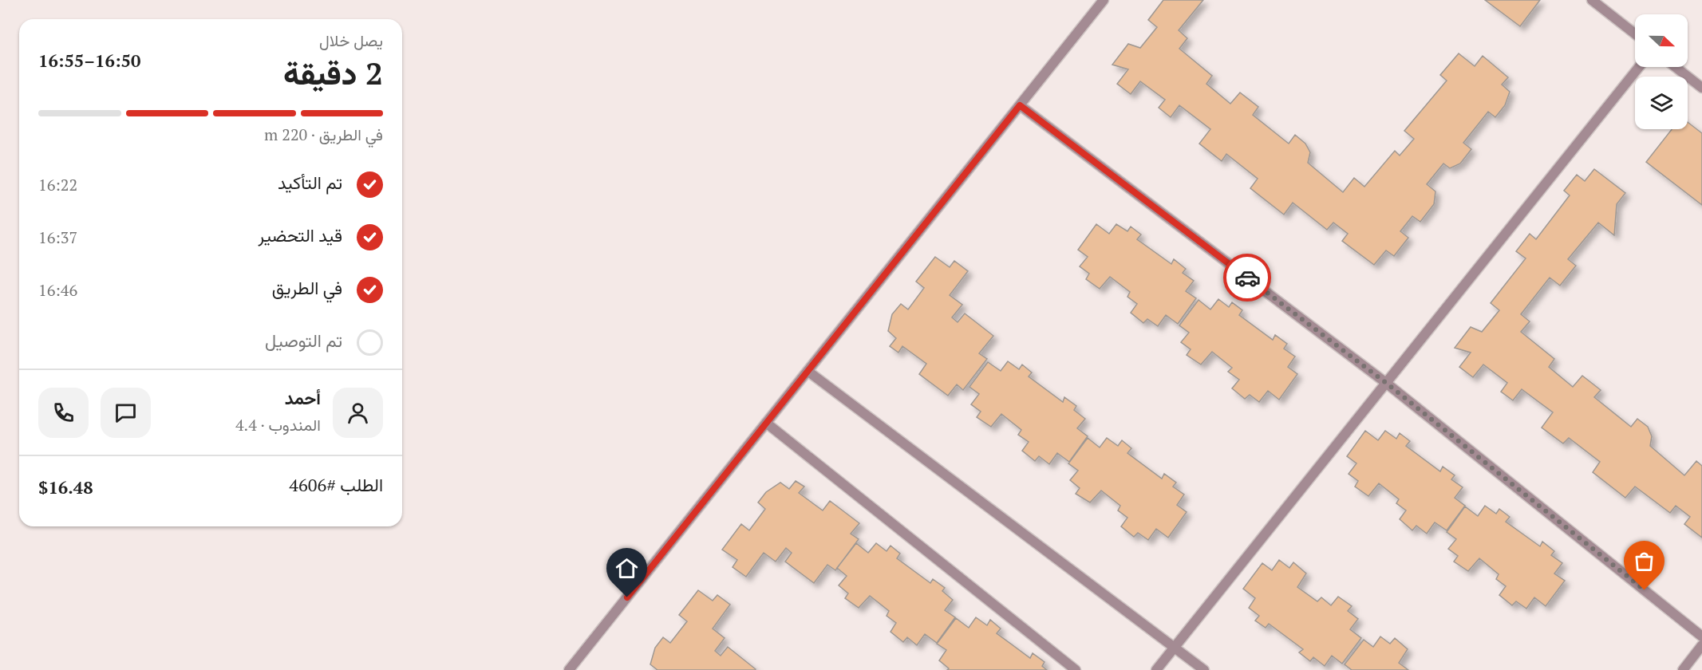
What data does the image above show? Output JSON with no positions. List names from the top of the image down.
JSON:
{
  "north": "right",
  "page": {
    "heading": ["2 دقيقة", "يصل خلال", "16:50–16:55"],
    "panel": [
      "أحمد",
      "المندوب · 4.4",
      "الطلب #4606",
      "$16.48"
    ],
    "bar": "في الطريق · 220 m",
    "list": [
      ["تم التأكيد", "16:22"],
      ["قيد التحضير", "16:37"],
      ["في الطريق", "16:46"],
      "تم التوصيل"
    ]
  }
}
